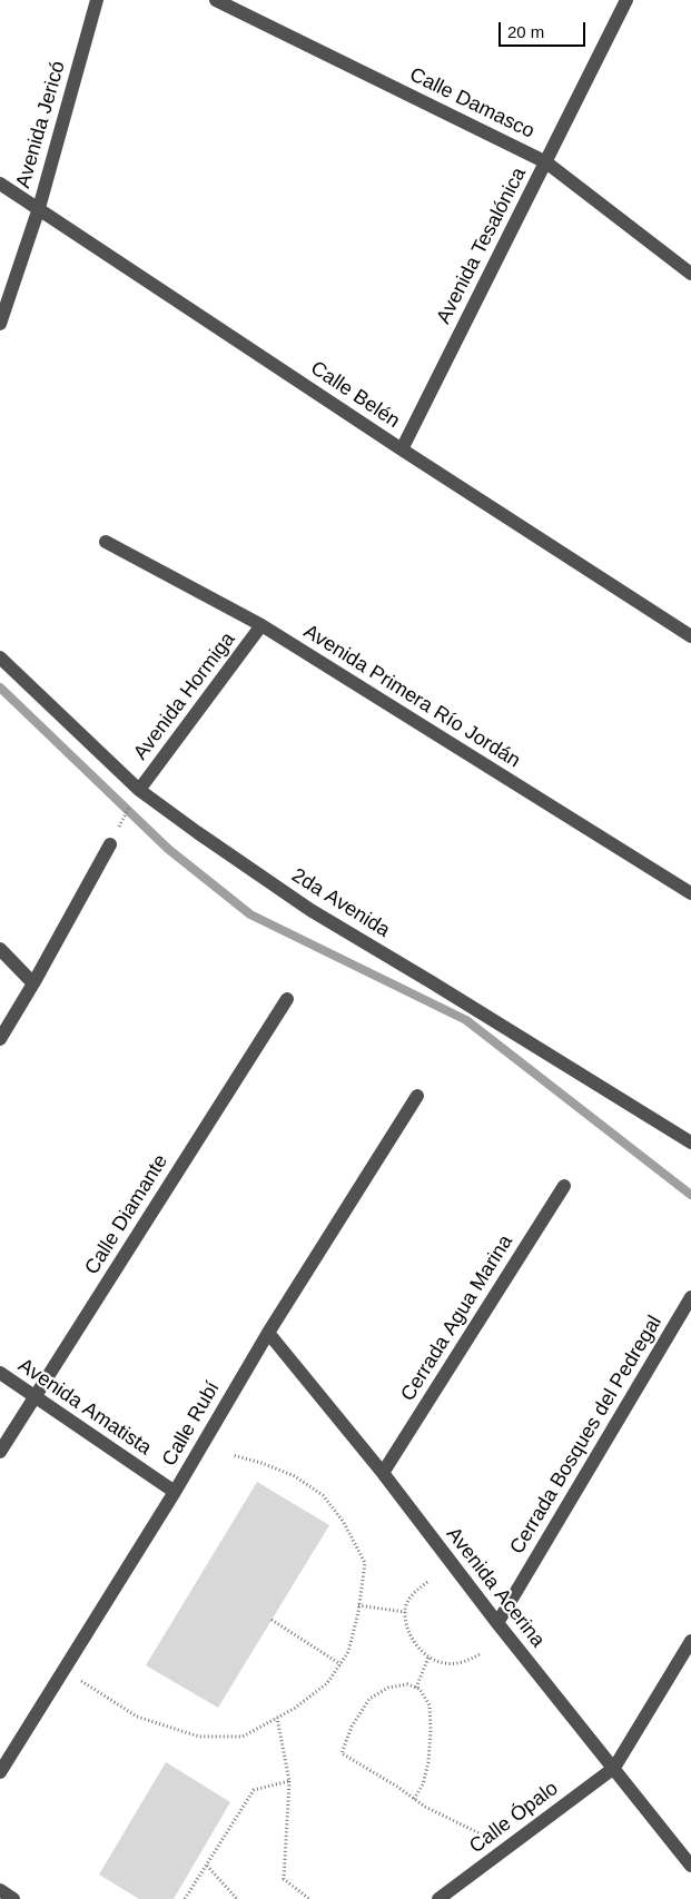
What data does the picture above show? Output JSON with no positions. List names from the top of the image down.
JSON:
{
  "streets": {
    "street": [
      "Calle Damasco",
      "Avenida Jericó",
      "Avenida Tesalónica",
      "Calle Belén",
      "Avenida Hormiga",
      "Avenida Primera Río Jordán",
      "2da Avenida",
      "Calle Diamante",
      "Cerrada Agua Marina",
      "Avenida Amatista",
      "Calle Rubí",
      "Cerrada Bosques del Pedregal",
      "Avenida Acerina",
      "Calle Ópalo"
    ]
  },
  "crossings": [
    ["Calle Damasco", "Avenida Tesalónica"],
    ["Avenida Jericó", "Calle Belén"],
    ["Avenida Tesalónica", "Calle Belén"],
    ["Avenida Hormiga", "Avenida Primera Río Jordán"],
    ["Avenida Hormiga", "2da Avenida"],
    ["Calle Diamante", "Avenida Amatista"],
    ["Cerrada Agua Marina", "Avenida Acerina"],
    ["Avenida Amatista", "Calle Rubí"],
    ["Calle Rubí", "Avenida Acerina"],
    ["Cerrada Bosques del Pedregal", "Avenida Acerina"],
    ["Avenida Acerina", "Calle Ópalo"]
  ],
  "scale_bar": "20 m"
}
